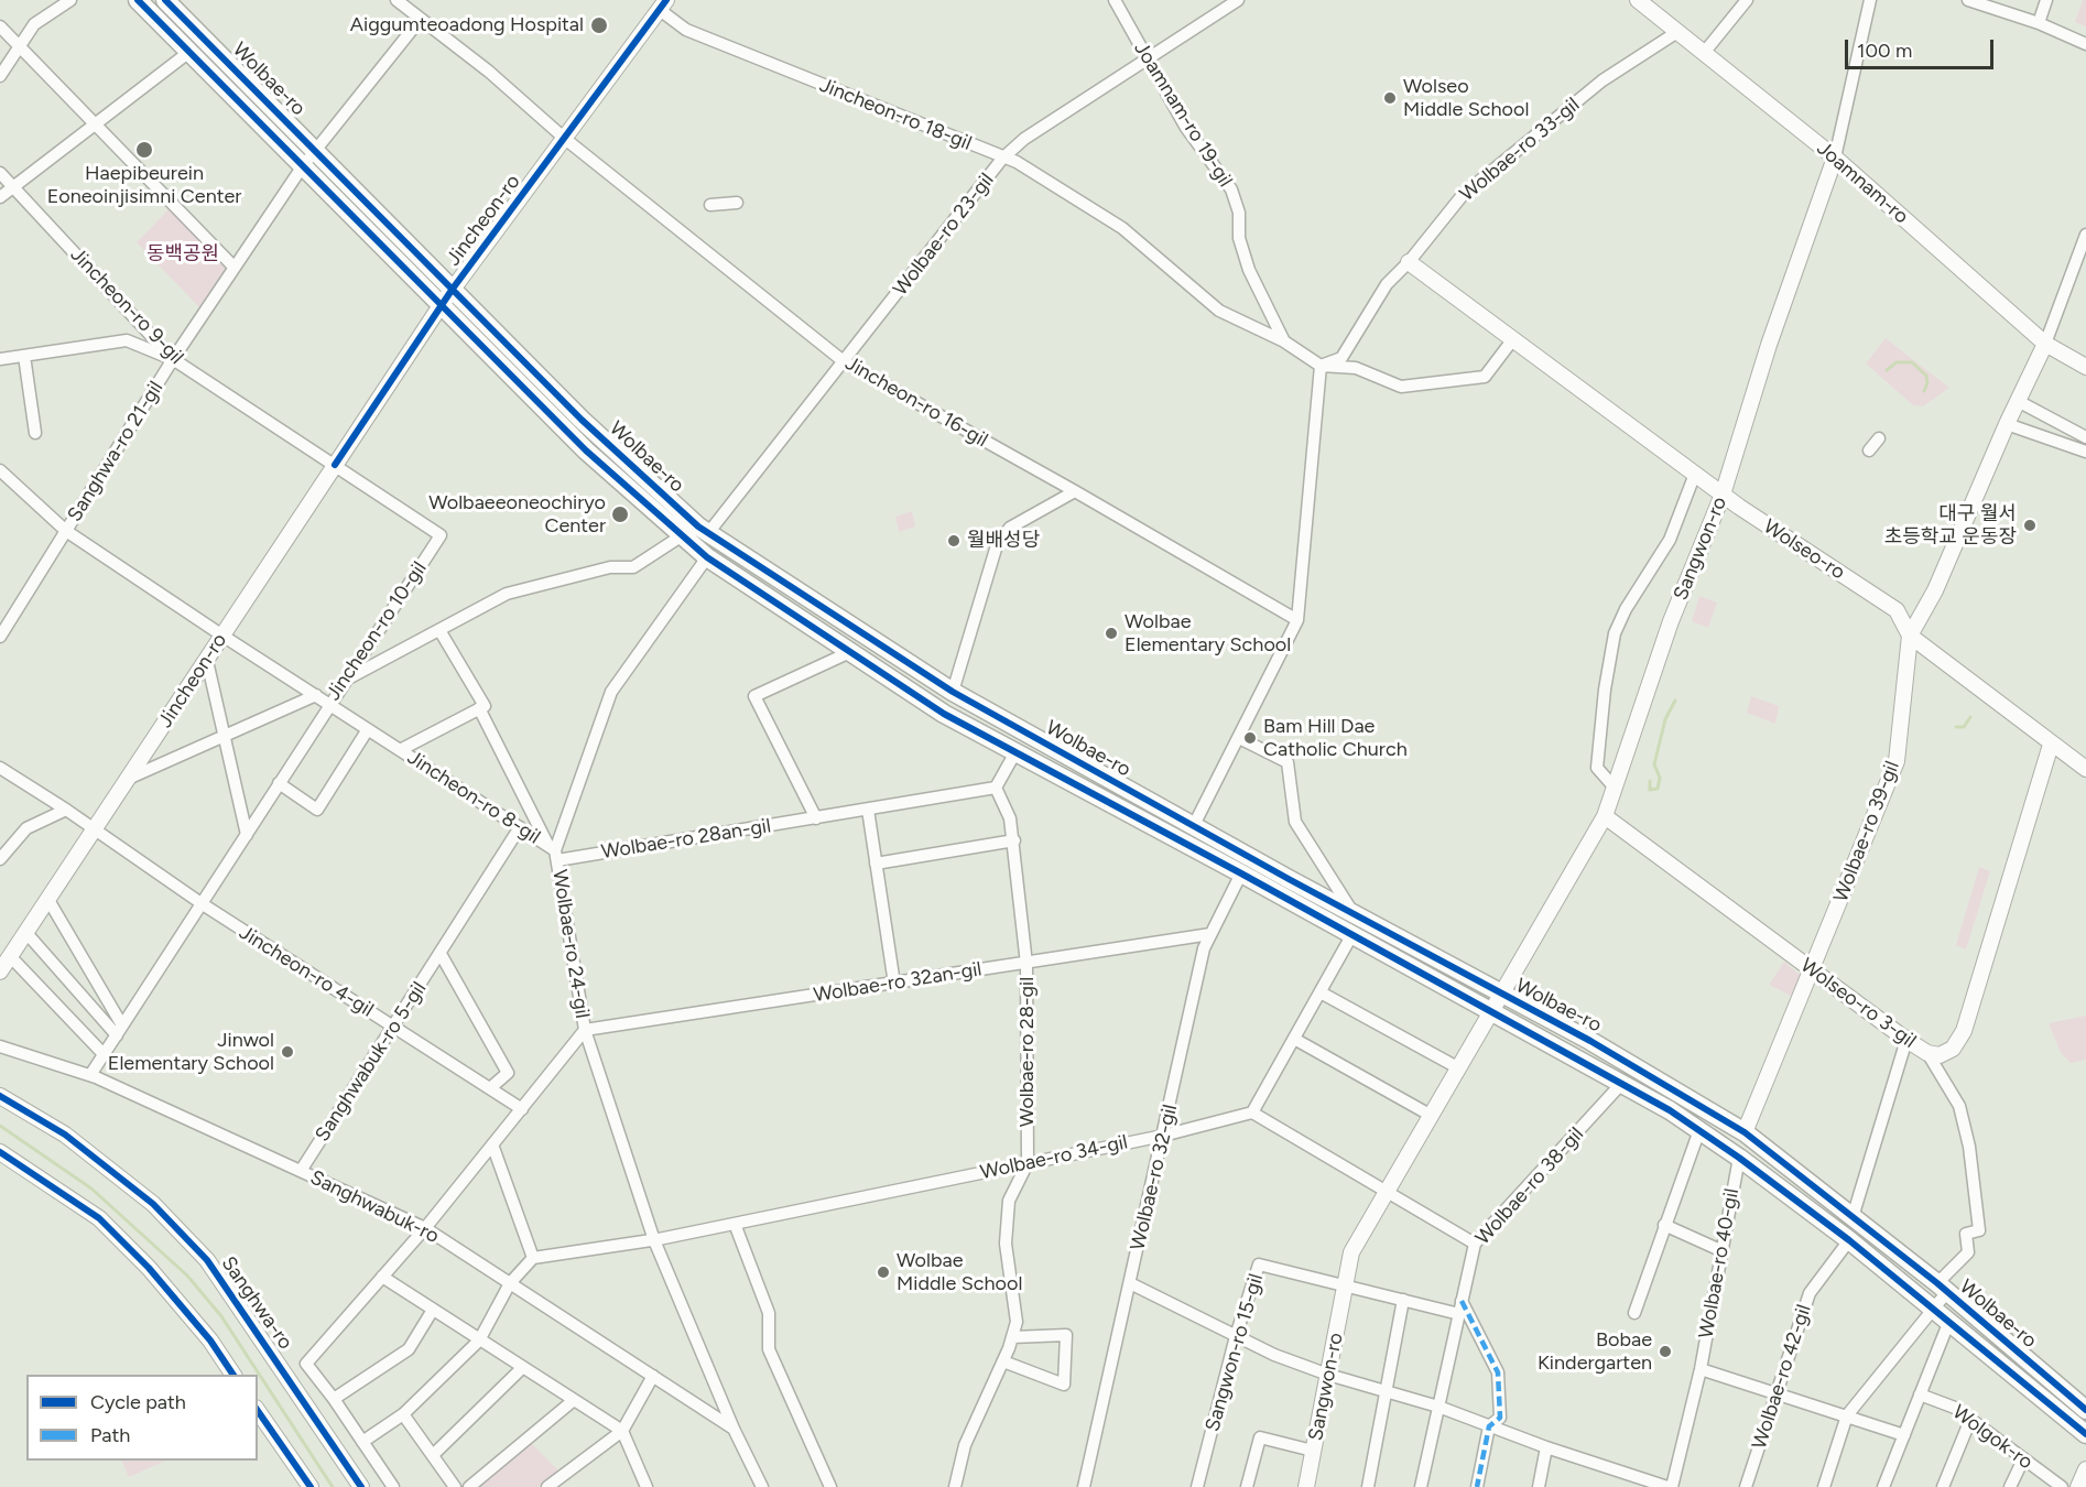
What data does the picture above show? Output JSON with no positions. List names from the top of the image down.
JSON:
{
  "streets": {
    "main road": ["Wolbae-ro"],
    "street": [
      "Jincheon-ro 18-gil",
      "Joamnam-ro 19-gil",
      "Wolbae-ro 33-gil",
      "Joamnam-ro",
      "Jincheon-ro",
      "Wolbae-ro 23-gil",
      "Jincheon-ro 9-gil",
      "Jincheon-ro 16-gil",
      "Sanghwa-ro 21-gil",
      "Sangwon-ro",
      "Wolseo-ro",
      "Jincheon-ro 10-gil",
      "Jincheon-ro 8-gil",
      "Wolbae-ro 39-gil",
      "Wolbae-ro 28an-gil",
      "Wolbae-ro 24-gil",
      "Jincheon-ro 4-gil",
      "Wolbae-ro 32an-gil",
      "Wolseo-ro 3-gil",
      "Wolbae-ro 28-gil",
      "Sanghwabuk-ro 5-gil",
      "Wolbae-ro 34-gil",
      "Wolbae-ro 32-gil",
      "Wolbae-ro 38-gil",
      "Sanghwabuk-ro",
      "Wolbae-ro 40-gil",
      "Sanghwa-ro",
      "Sangwon-ro 15-gil",
      "Wolbae-ro 42-gil",
      "Wolgok-ro"
    ]
  },
  "crossings": [
    ["Wolbae-ro", "Jincheon-ro"],
    ["Wolbae-ro", "Wolbae-ro 23-gil"],
    ["Wolbae-ro", "Sanghwa-ro 21-gil"],
    ["Wolbae-ro", "Sangwon-ro"],
    ["Wolbae-ro", "Wolbae-ro 39-gil"],
    ["Wolbae-ro", "Wolbae-ro 24-gil"],
    ["Wolbae-ro", "Wolbae-ro 32-gil"],
    ["Wolbae-ro", "Wolbae-ro 38-gil"],
    ["Wolbae-ro", "Wolbae-ro 40-gil"],
    ["Wolbae-ro", "Wolbae-ro 42-gil"],
    ["Jincheon-ro 18-gil", "Joamnam-ro 19-gil"],
    ["Jincheon-ro 18-gil", "Wolbae-ro 33-gil"],
    ["Jincheon-ro 18-gil", "Jincheon-ro"],
    ["Jincheon-ro 18-gil", "Wolbae-ro 23-gil"],
    ["Joamnam-ro 19-gil", "Wolbae-ro 23-gil"],
    ["Wolbae-ro 33-gil", "Joamnam-ro"],
    ["Wolbae-ro 33-gil", "Wolseo-ro"],
    ["Joamnam-ro", "Sangwon-ro"],
    ["Joamnam-ro", "Wolbae-ro 39-gil"],
    ["Jincheon-ro", "Jincheon-ro 9-gil"],
    ["Jincheon-ro", "Jincheon-ro 16-gil"],
    ["Jincheon-ro", "Jincheon-ro 10-gil"],
    ["Jincheon-ro", "Jincheon-ro 8-gil"],
    ["Jincheon-ro", "Jincheon-ro 4-gil"],
    ["Wolbae-ro 23-gil", "Jincheon-ro 16-gil"],
    ["Jincheon-ro 9-gil", "Sanghwa-ro 21-gil"],
    ["Jincheon-ro 9-gil", "Jincheon-ro 10-gil"],
    ["Sanghwa-ro 21-gil", "Jincheon-ro 8-gil"],
    ["Sangwon-ro", "Wolseo-ro"],
    ["Sangwon-ro", "Wolseo-ro 3-gil"],
    ["Sangwon-ro", "Sangwon-ro 15-gil"],
    ["Wolseo-ro", "Wolbae-ro 39-gil"],
    ["Wolseo-ro", "Wolseo-ro 3-gil"],
    ["Jincheon-ro 10-gil", "Jincheon-ro 8-gil"],
    ["Jincheon-ro 10-gil", "Jincheon-ro 4-gil"],
    ["Jincheon-ro 10-gil", "Sanghwabuk-ro"],
    ["Jincheon-ro 8-gil", "Wolbae-ro 28an-gil"],
    ["Jincheon-ro 8-gil", "Wolbae-ro 24-gil"],
    ["Jincheon-ro 8-gil", "Sanghwabuk-ro 5-gil"],
    ["Wolbae-ro 39-gil", "Wolseo-ro 3-gil"],
    ["Wolbae-ro 28an-gil", "Wolbae-ro 24-gil"],
    ["Wolbae-ro 28an-gil", "Wolbae-ro 28-gil"],
    ["Wolbae-ro 24-gil", "Wolbae-ro 32an-gil"],
    ["Wolbae-ro 24-gil", "Wolbae-ro 34-gil"],
    ["Wolbae-ro 24-gil", "Sanghwabuk-ro"],
    ["Jincheon-ro 4-gil", "Sanghwabuk-ro 5-gil"],
    ["Wolbae-ro 32an-gil", "Wolbae-ro 28-gil"],
    ["Wolbae-ro 32an-gil", "Wolbae-ro 32-gil"],
    ["Wolbae-ro 28-gil", "Wolbae-ro 34-gil"],
    ["Sanghwabuk-ro 5-gil", "Sanghwabuk-ro"],
    ["Wolbae-ro 34-gil", "Wolbae-ro 32-gil"]
  ],
  "parks": ["동백공원"],
  "places": [
    "Aiggumteoadong Hospital",
    "Wolseo Middle School",
    "Haepibeurein Eoneoinjisimni Center",
    "Wolbaeeoneochiryo Center",
    "대구 월서 초등학교 운동장",
    "월배성당",
    "Wolbae Elementary School",
    "Bam Hill Dae Catholic Church",
    "Jinwol Elementary School",
    "Wolbae Middle School",
    "Bobae Kindergarten"
  ],
  "legend": ["Cycle path", "Path"],
  "scale_bar": "100 m"
}
